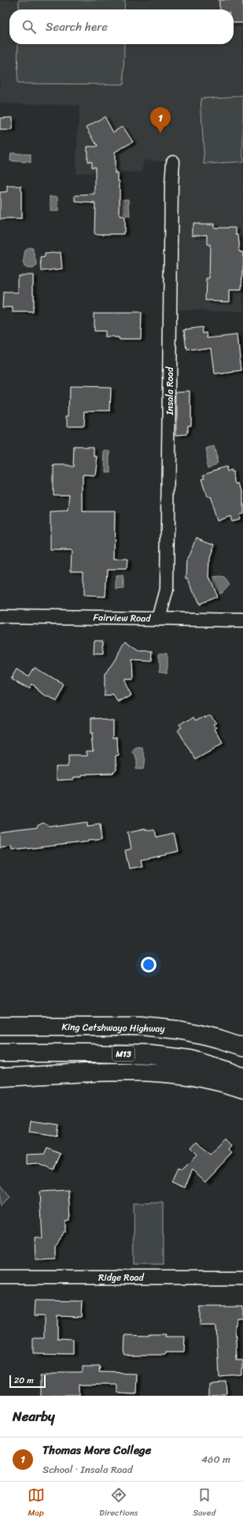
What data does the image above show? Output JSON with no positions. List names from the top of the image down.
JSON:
{
  "streets": {
    "highway": ["King Cetshwayo Highway", "M13"],
    "street": ["Insala Road", "Fairview Road", "Ridge Road"]
  },
  "crossings": [
    ["Insala Road", "Fairview Road"]
  ],
  "scale_bar": "20 m",
  "page": {
    "search": "Search here",
    "pins": "1",
    "scale": "20 m",
    "heading": "Nearby",
    "list": [
      {
        "mark": "1",
        "name": "Thomas More College",
        "note": "School · Insala Road",
        "value": "460 m"
      }
    ],
    "nav": ["Map", "Directions", "Saved"]
  }
}
